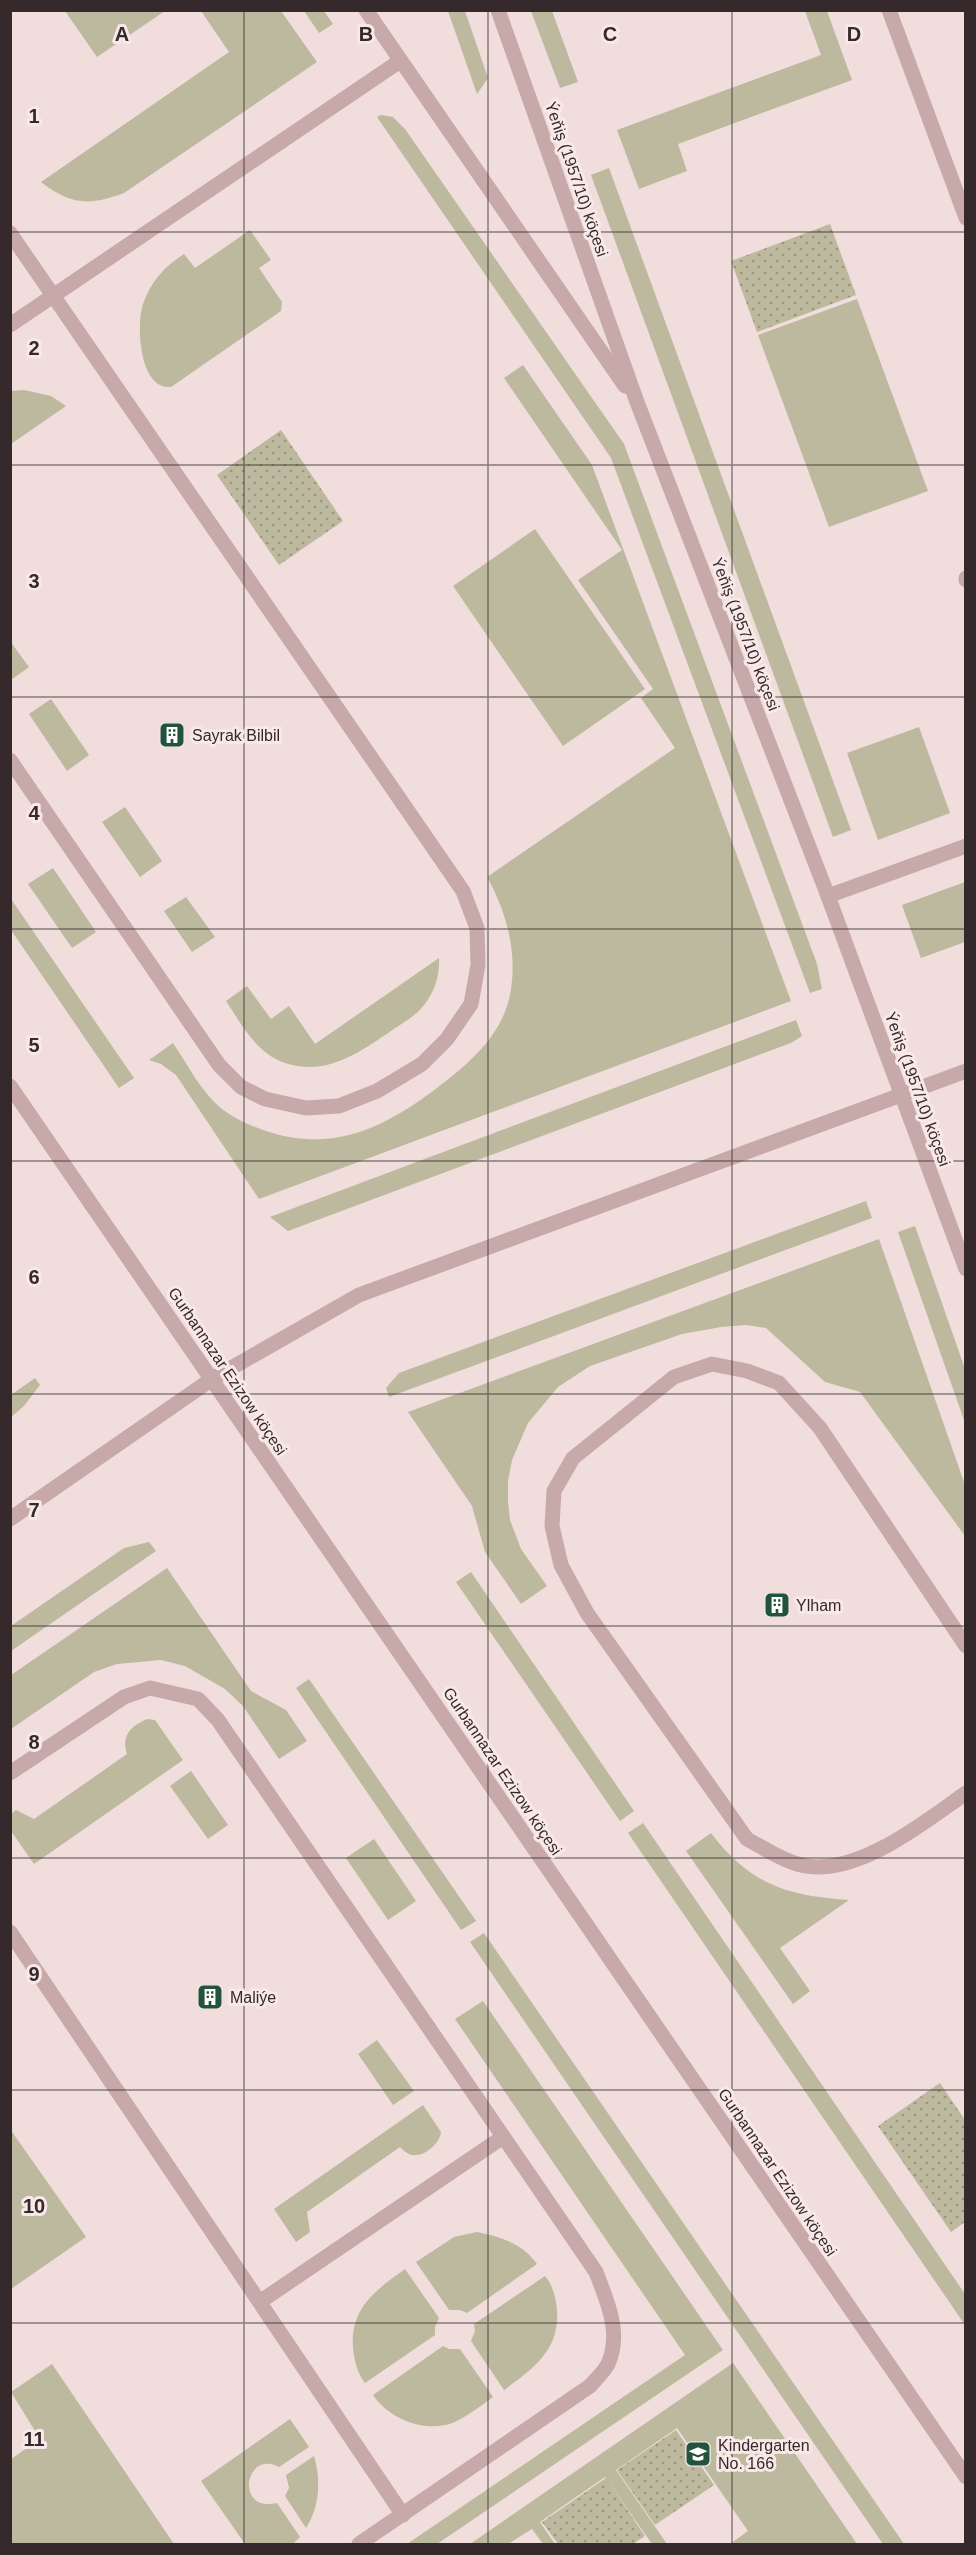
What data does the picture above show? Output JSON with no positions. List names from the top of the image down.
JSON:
{
  "streets": {
    "street": ["Ýeňiş (1957/10) köçesi", "Gurbannazar Ezizow köçesi"]
  },
  "places": {
    "building": ["Sayrak Bilbil", "Ylham", "Maliýe"],
    "school or university": ["Kindergarten No. 166"]
  },
  "grid": {
    "columns": [
      "A",
      "B",
      "C",
      "D"
    ],
    "rows": [
      "1",
      "2",
      "3",
      "4",
      "5",
      "6",
      "7",
      "8",
      "9",
      "10",
      "11"
    ]
  }
}
